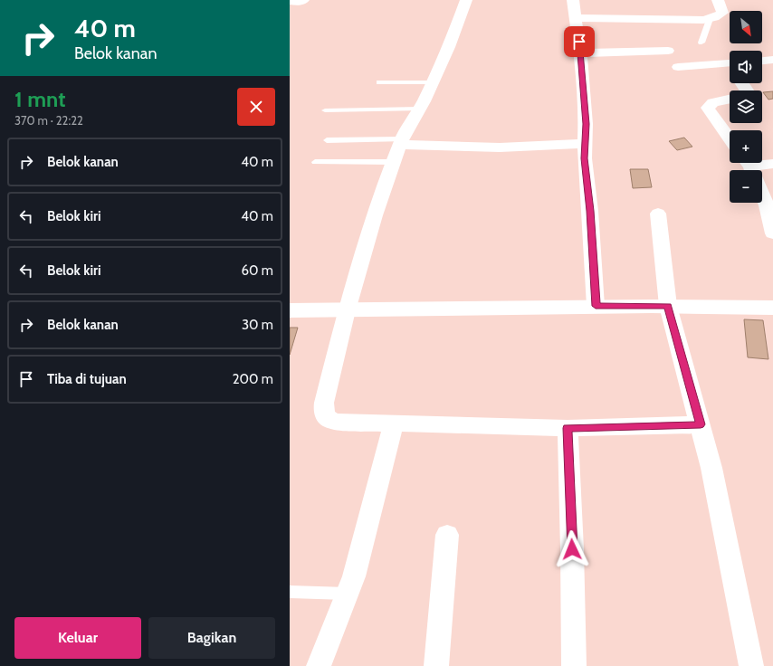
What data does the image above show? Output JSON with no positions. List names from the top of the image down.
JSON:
{
  "north": "bottom right",
  "page": {
    "turn": ["40 m", "Belok kanan"],
    "map_buttons": ["+", "−"],
    "heading": ["1 mnt", "370 m · 22:22"],
    "list": [
      {
        "name": "Belok kanan",
        "value": "40 m"
      },
      {
        "name": "Belok kiri",
        "value": "40 m"
      },
      {
        "name": "Belok kiri",
        "value": "60 m"
      },
      {
        "name": "Belok kanan",
        "value": "30 m"
      },
      {
        "name": "Tiba di tujuan",
        "value": "200 m"
      }
    ],
    "buttons": ["Keluar", "Bagikan"]
  }
}
